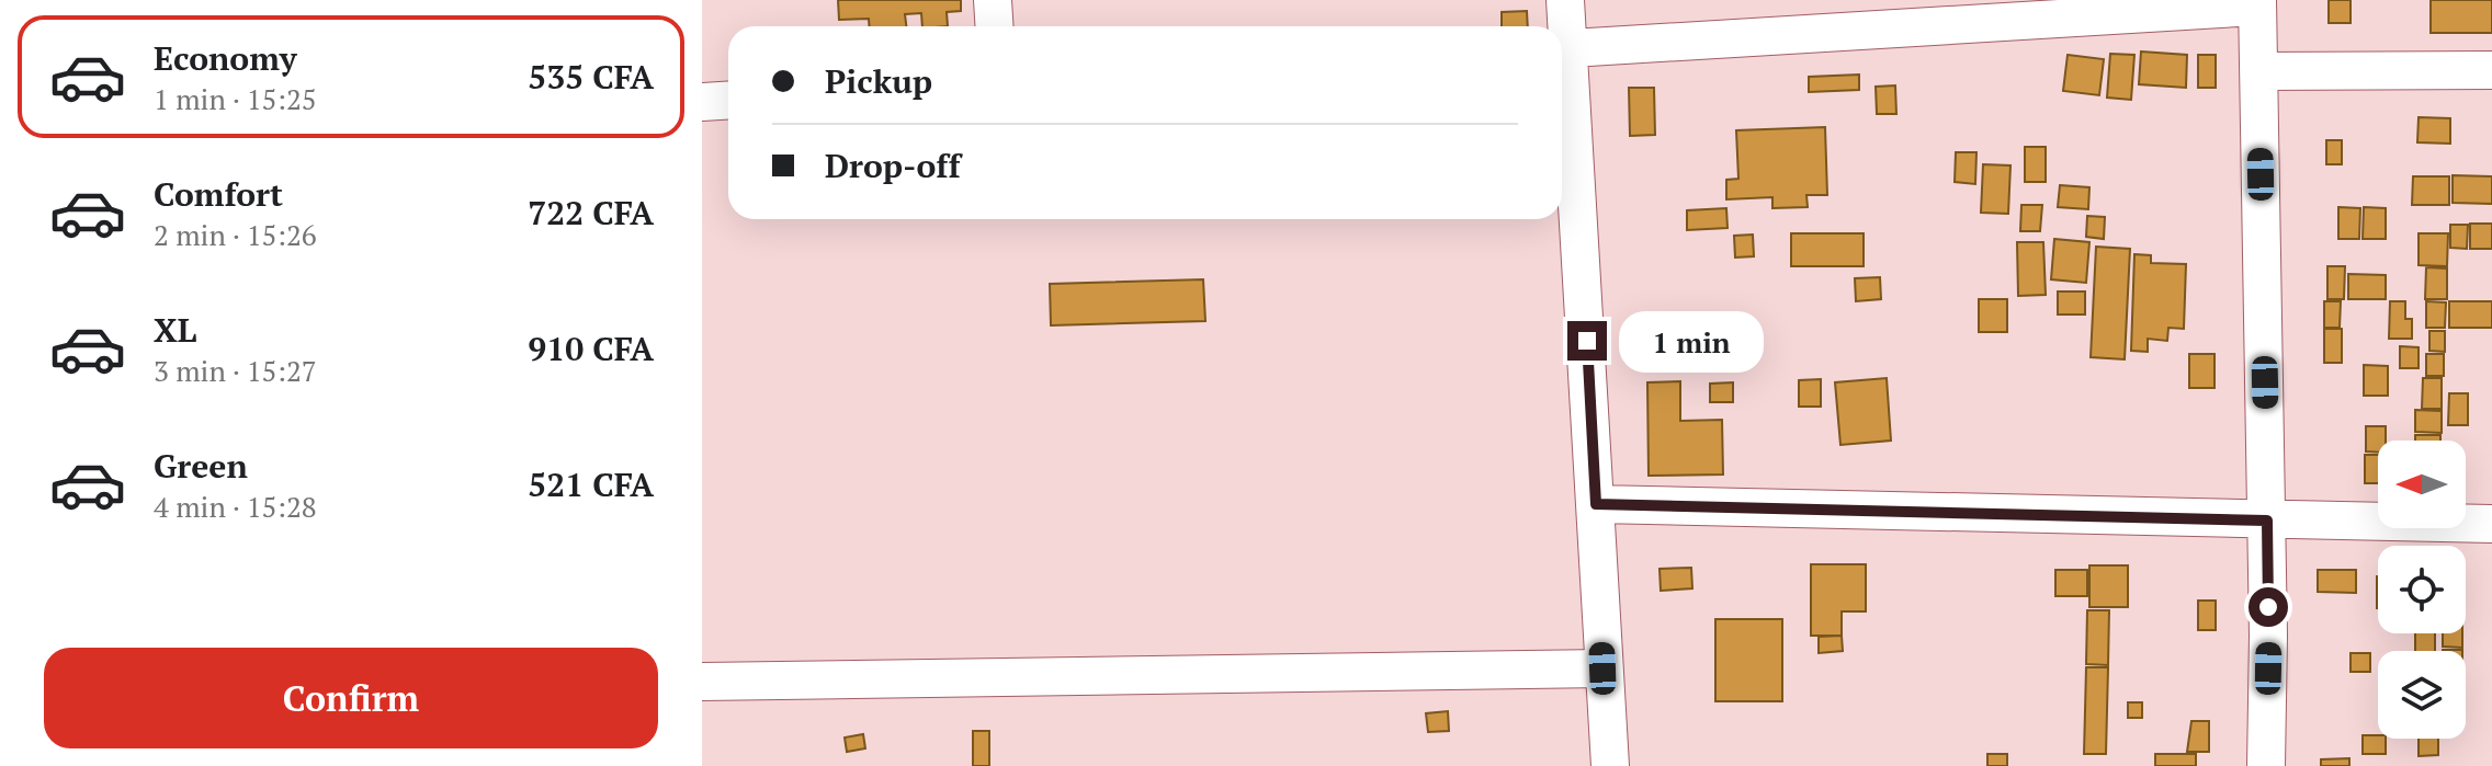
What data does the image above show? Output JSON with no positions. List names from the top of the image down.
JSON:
{
  "north": "left",
  "page": {
    "list": [
      {
        "name": "Economy",
        "note": "1 min · 15:25",
        "value": "535 CFA"
      },
      {
        "name": "Comfort",
        "note": "2 min · 15:26",
        "value": "722 CFA"
      },
      {
        "name": "XL",
        "note": "3 min · 15:27",
        "value": "910 CFA"
      },
      {
        "name": "Green",
        "note": "4 min · 15:28",
        "value": "521 CFA"
      }
    ],
    "banner": ["Pickup", "Drop-off"],
    "bubble": "1 min",
    "buttons": "Confirm"
  }
}
